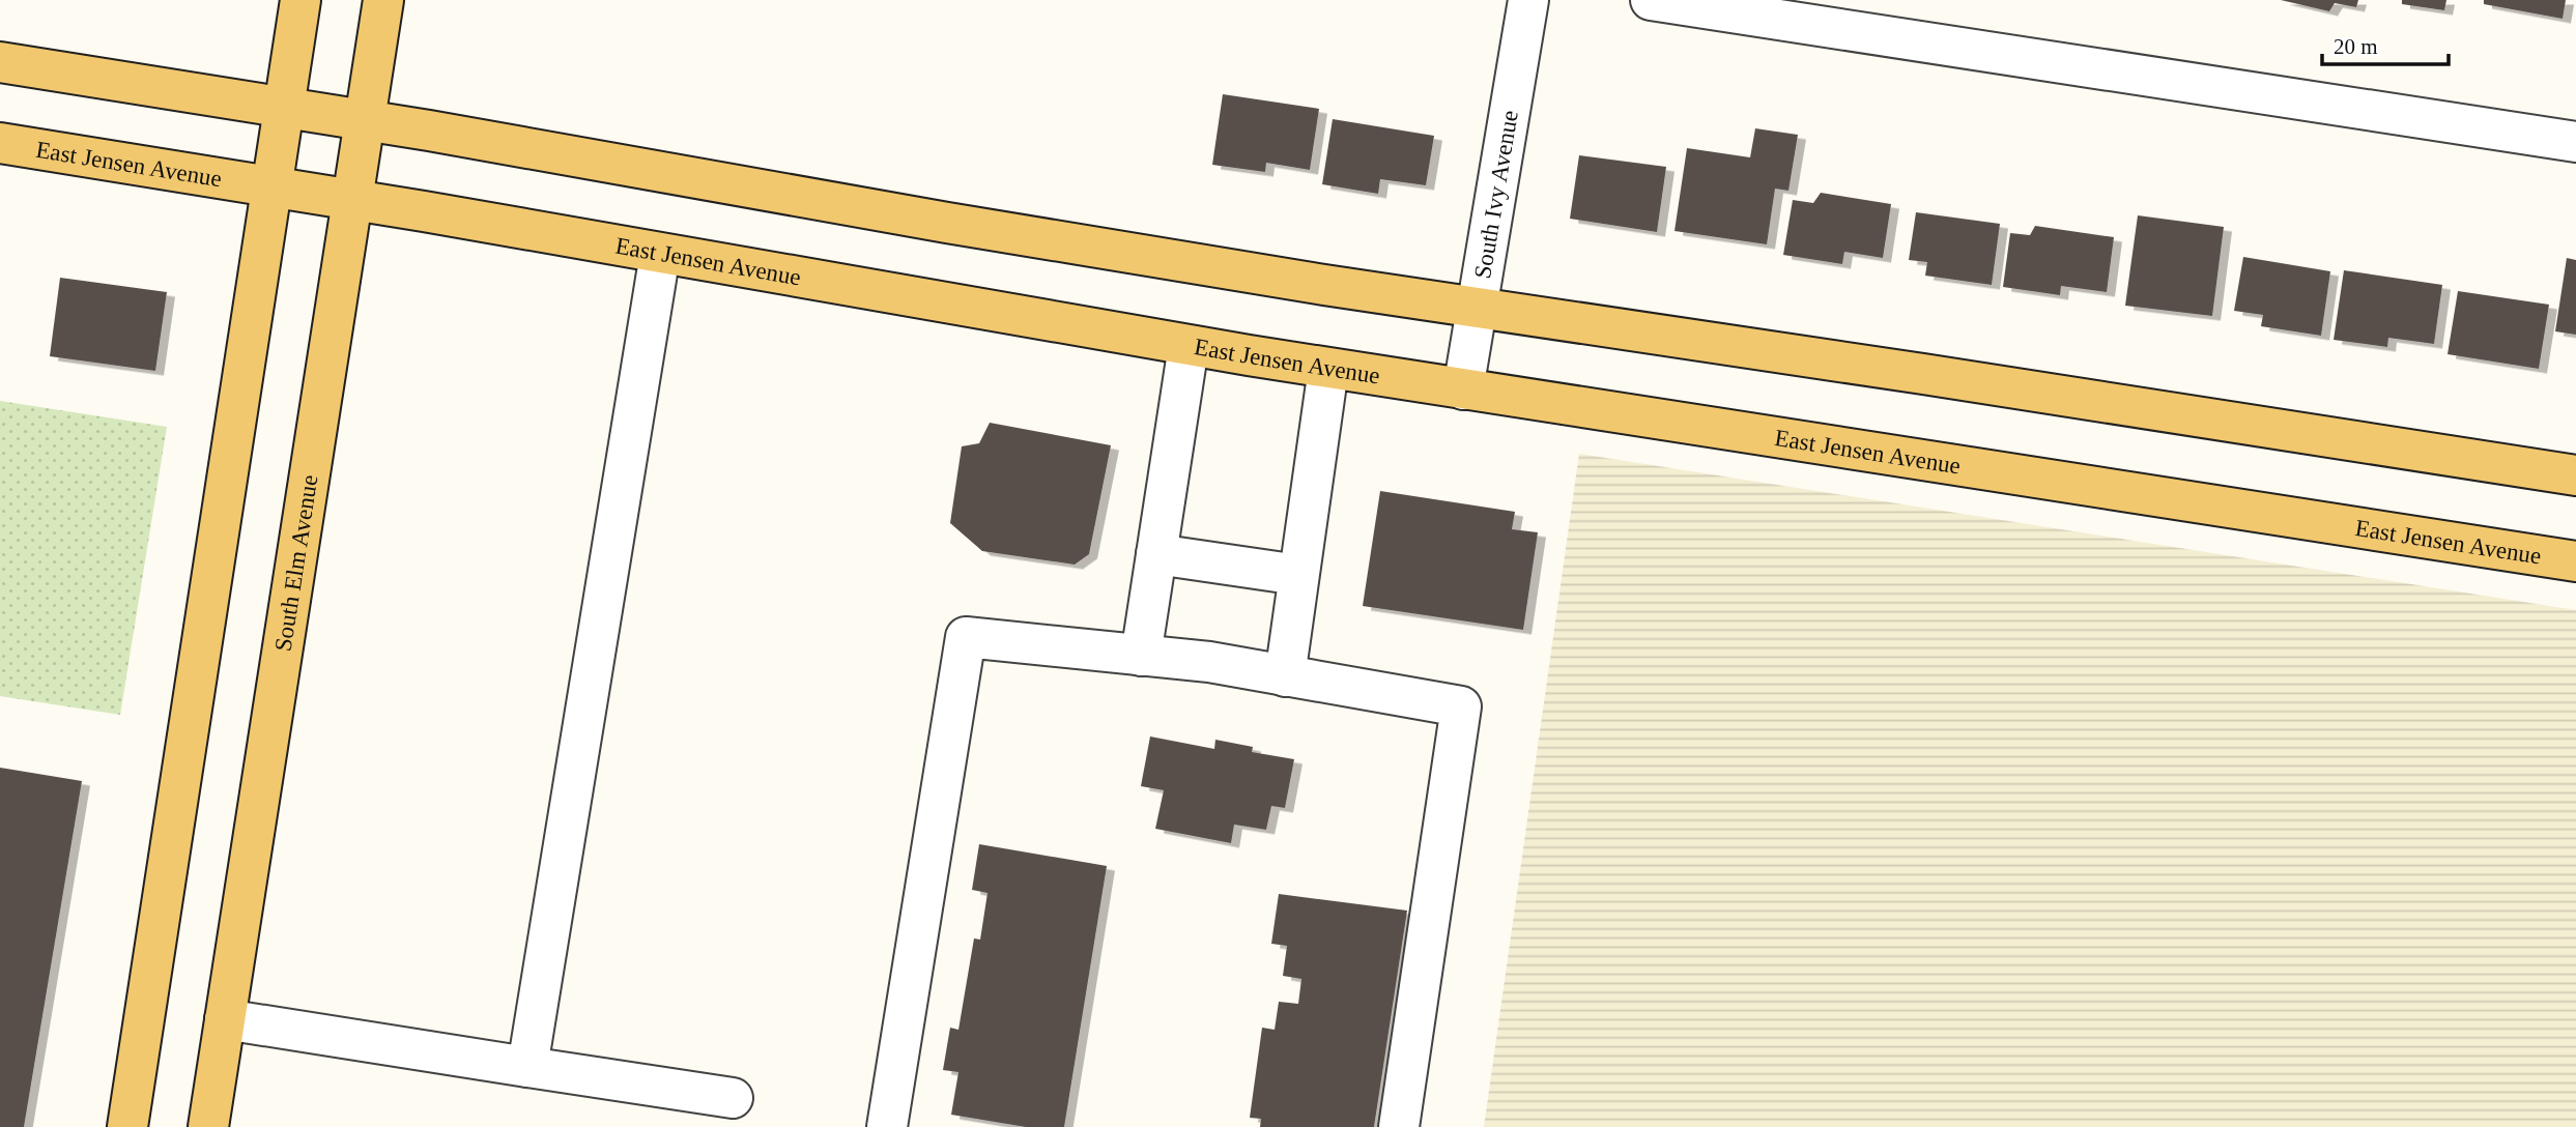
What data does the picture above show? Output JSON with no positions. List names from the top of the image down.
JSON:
{
  "streets": {
    "main road": ["East Jensen Avenue", "South Elm Avenue"],
    "street": ["South Ivy Avenue"]
  },
  "crossings": [
    ["East Jensen Avenue", "South Ivy Avenue"],
    ["East Jensen Avenue", "South Elm Avenue"]
  ],
  "scale_bar": "20 m"
}
